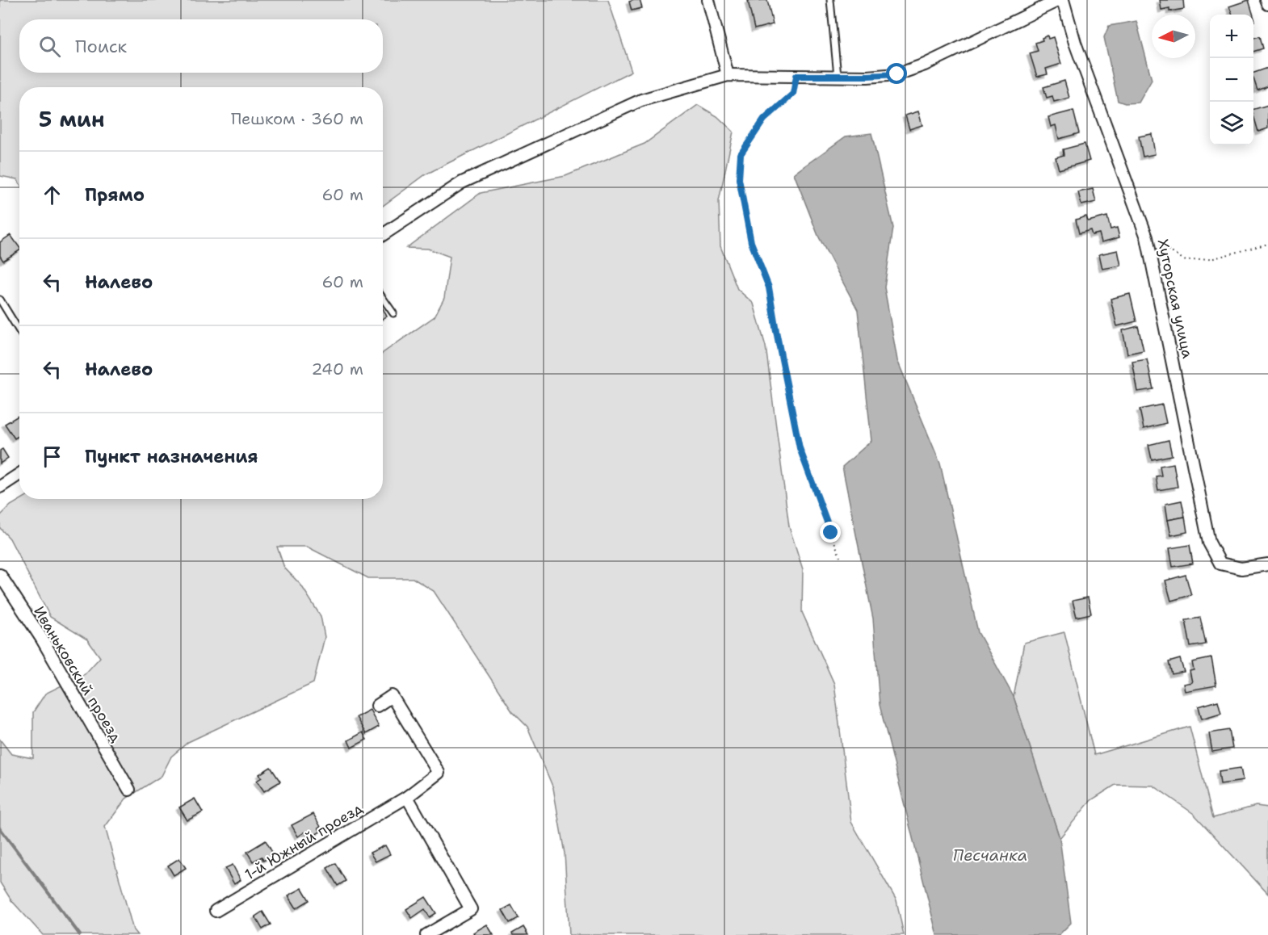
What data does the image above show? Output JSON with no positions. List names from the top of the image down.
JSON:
{
  "streets": {
    "street": ["Хуторская улица", "Иваньковский проезд", "1-й Южный проезд"]
  },
  "water": ["Песчанка"],
  "north": "left",
  "page": {
    "map_buttons": ["+", "−"],
    "search": "Поиск",
    "heading": ["5 мин", "Пешком · 360 m"],
    "list": [
      ["Прямо", "60 m"],
      ["Налево", "60 m"],
      ["Налево", "240 m"],
      "Пункт назначения"
    ]
  }
}
